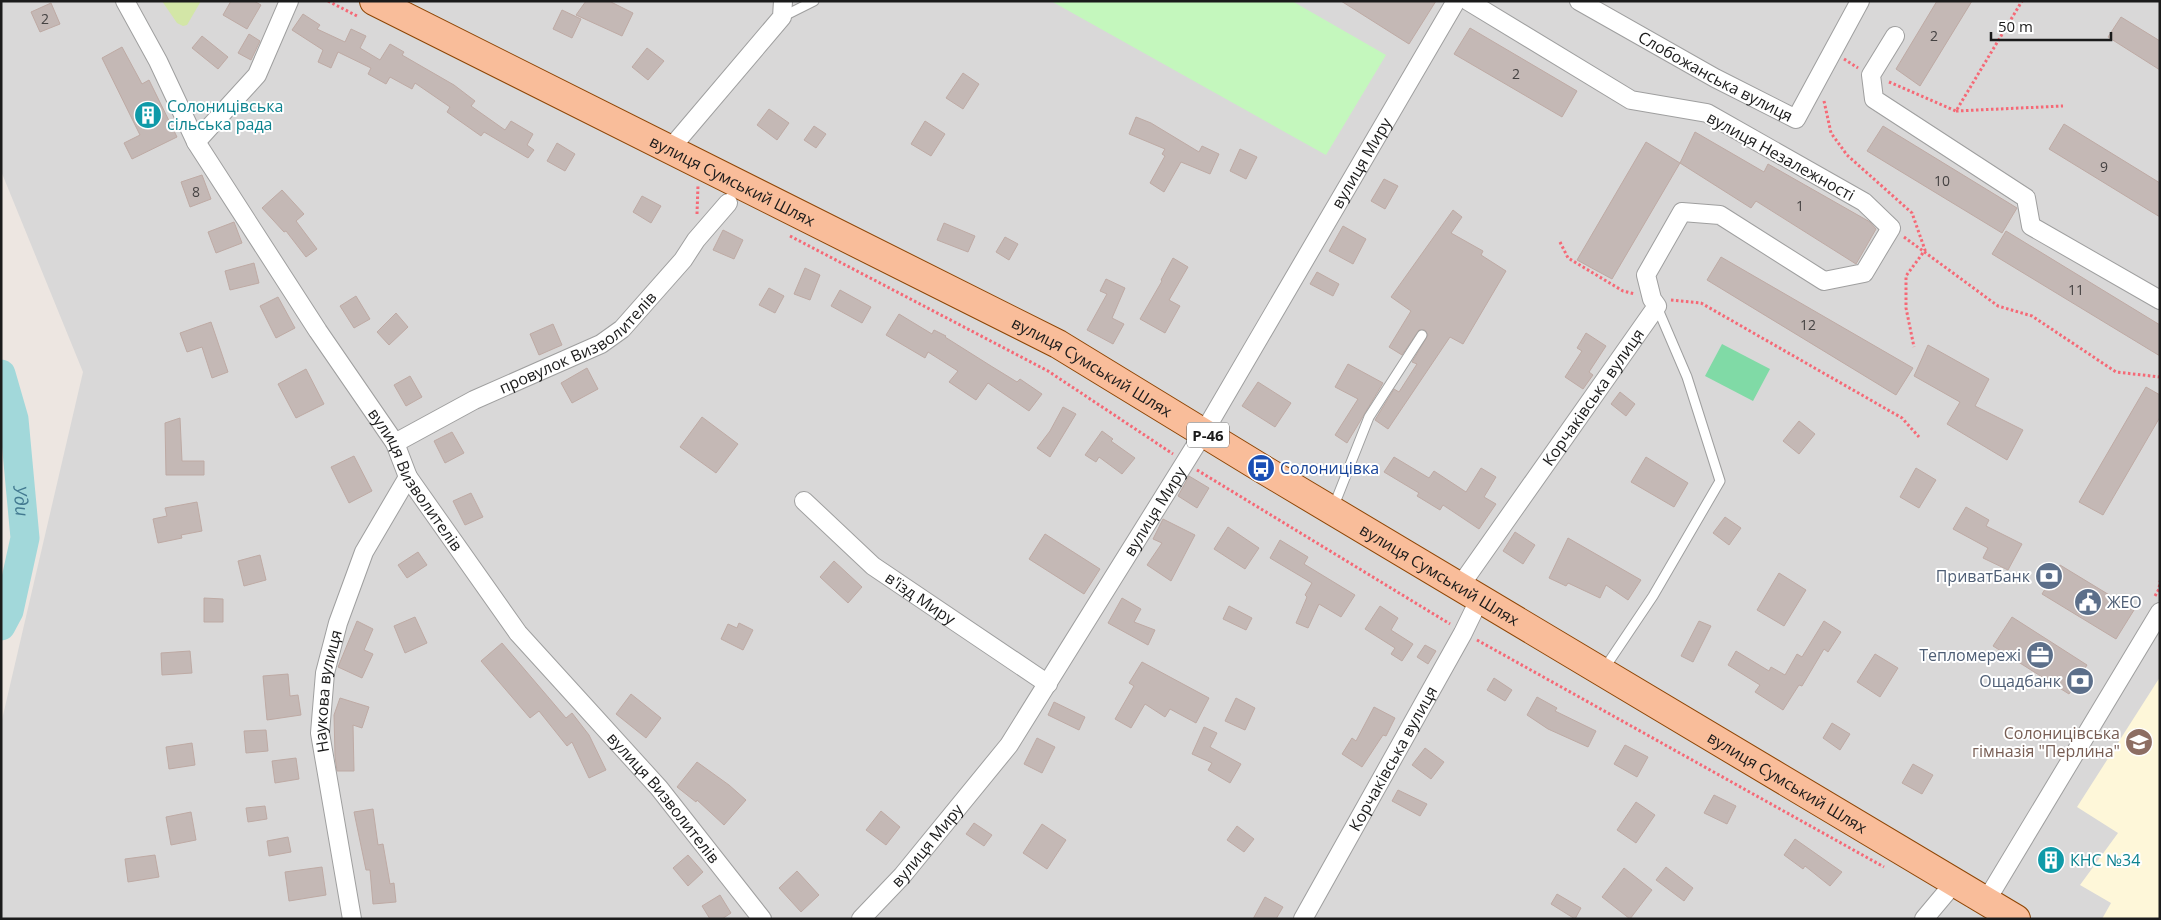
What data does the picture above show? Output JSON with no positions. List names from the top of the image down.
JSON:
{
  "streets": {
    "main road": ["вулиця Сумський Шлях", "Р-46"],
    "street": [
      "Слобожанська вулиця",
      "вулиця Незалежності",
      "вулиця Миру",
      "провулок Визволителів",
      "Корчаківська вулиця",
      "вулиця Визволителів",
      "в'їзд Миру",
      "Наукова вулиця"
    ]
  },
  "crossings": [
    ["вулиця Миру", "вулиця Сумський Шлях"],
    ["вулиця Миру", "в'їзд Миру"],
    ["вулиця Сумський Шлях", "Корчаківська вулиця"],
    ["провулок Визволителів", "вулиця Визволителів"],
    ["вулиця Визволителів", "Наукова вулиця"]
  ],
  "water": ["Уди"],
  "places": {
    "building": ["Солоницівська сільська рада", "КНС №34"],
    "bus stop": ["Солоницівка"],
    "bank": ["ПриватБанк", "Ощадбанк"],
    "public building": ["ЖЕО"],
    "office": ["Тепломережі"],
    "school or university": ["Солоницівська гімназія \"Перлина\""]
  },
  "house_numbers": [
    "2",
    "2",
    "2",
    "9",
    "10",
    "8",
    "1",
    "11",
    "12"
  ],
  "scale_bar": "50 m"
}
